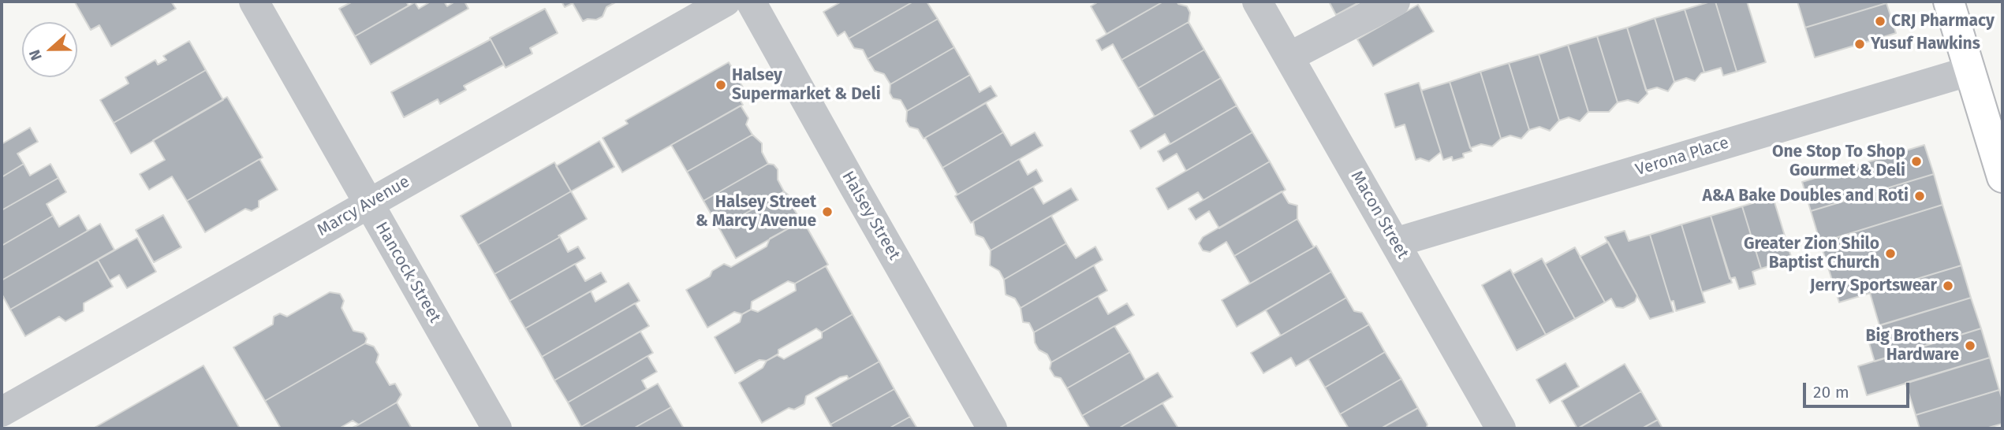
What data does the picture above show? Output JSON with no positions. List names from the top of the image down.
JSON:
{
  "streets": {
    "street": [
      "Verona Place",
      "Marcy Avenue",
      "Macon Street",
      "Halsey Street",
      "Hancock Street"
    ]
  },
  "crossings": [
    ["Verona Place", "Macon Street"],
    ["Marcy Avenue", "Hancock Street"]
  ],
  "places": [
    "CRJ Pharmacy",
    "Yusuf Hawkins",
    "Halsey Supermarket & Deli",
    "One Stop To Shop Gourmet & Deli",
    "A&A Bake Doubles and Roti",
    "Halsey Street & Marcy Avenue",
    "Greater Zion Shilo Baptist Church",
    "Jerry Sportswear",
    "Big Brothers Hardware"
  ],
  "scale_bar": "20 m",
  "north": "left"
}
